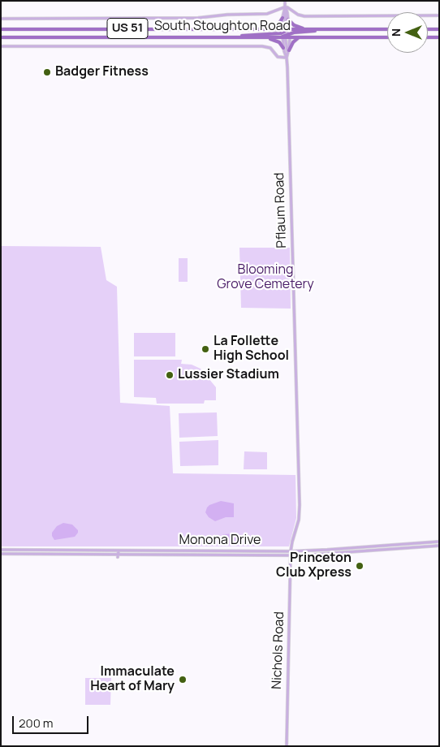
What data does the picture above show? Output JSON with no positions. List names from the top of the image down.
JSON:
{
  "streets": {
    "main road": ["South Stoughton Road", "US 51"],
    "street": ["Pflaum Road", "Monona Drive", "Nichols Road"]
  },
  "crossings": [
    ["South Stoughton Road", "Pflaum Road"],
    ["Pflaum Road", "Monona Drive"],
    ["Pflaum Road", "Nichols Road"],
    ["Monona Drive", "Nichols Road"]
  ],
  "parks": ["Blooming Grove Cemetery"],
  "places": [
    "Badger Fitness",
    "La Follette High School",
    "Lussier Stadium",
    "Princeton Club Xpress",
    "Immaculate Heart of Mary"
  ],
  "scale_bar": "200 m",
  "north": "left"
}
